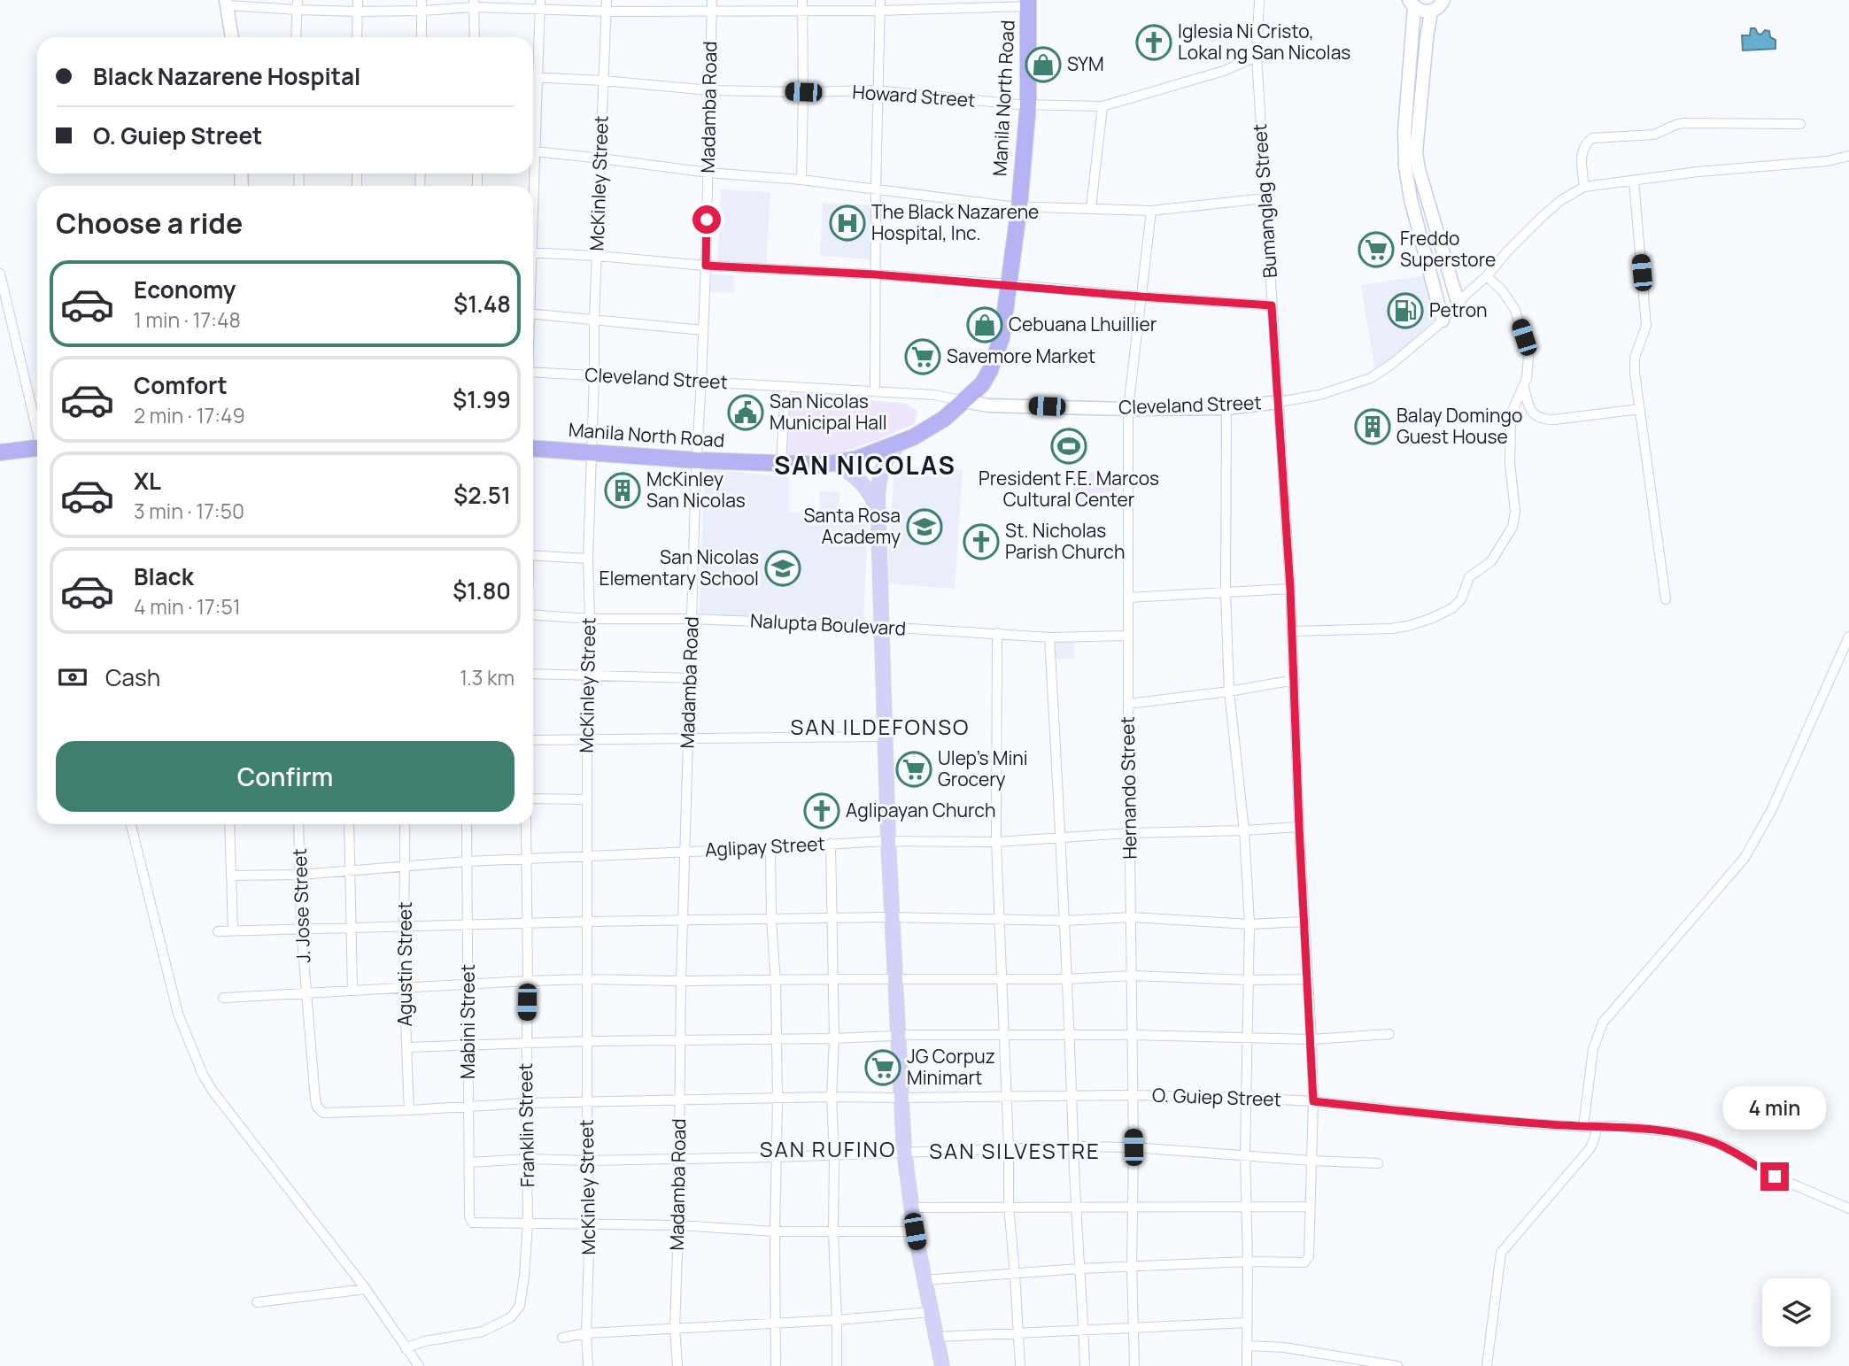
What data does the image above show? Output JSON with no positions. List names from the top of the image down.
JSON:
{
  "streets": {
    "highway": ["Manila North Road"],
    "street": [
      "Howard Street",
      "Madamba Road",
      "McKinley Street",
      "Bumanglag Street",
      "Cleveland Street",
      "Nalupta Boulevard",
      "Hernando Street",
      "Aglipay Street",
      "J. Jose Street",
      "Agustin Street",
      "Mabini Street",
      "O. Guiep Street",
      "Franklin Street"
    ]
  },
  "crossings": [
    ["Howard Street", "Manila North Road"],
    ["Howard Street", "Madamba Road"],
    ["Howard Street", "McKinley Street"],
    ["Howard Street", "Bumanglag Street"],
    ["Manila North Road", "Madamba Road"],
    ["Manila North Road", "McKinley Street"],
    ["Manila North Road", "Cleveland Street"],
    ["Madamba Road", "Cleveland Street"],
    ["Madamba Road", "Nalupta Boulevard"],
    ["Madamba Road", "Aglipay Street"],
    ["Madamba Road", "O. Guiep Street"],
    ["McKinley Street", "Cleveland Street"],
    ["McKinley Street", "Nalupta Boulevard"],
    ["McKinley Street", "Aglipay Street"],
    ["McKinley Street", "O. Guiep Street"],
    ["Bumanglag Street", "Cleveland Street"],
    ["Bumanglag Street", "Aglipay Street"],
    ["Bumanglag Street", "O. Guiep Street"],
    ["Cleveland Street", "Hernando Street"],
    ["Nalupta Boulevard", "Hernando Street"],
    ["Hernando Street", "Aglipay Street"],
    ["Hernando Street", "O. Guiep Street"],
    ["Aglipay Street", "J. Jose Street"],
    ["Aglipay Street", "Agustin Street"],
    ["Aglipay Street", "Mabini Street"],
    ["Aglipay Street", "Franklin Street"],
    ["J. Jose Street", "Agustin Street"],
    ["J. Jose Street", "O. Guiep Street"],
    ["Agustin Street", "O. Guiep Street"],
    ["Mabini Street", "O. Guiep Street"],
    ["Mabini Street", "Franklin Street"],
    ["O. Guiep Street", "Franklin Street"]
  ],
  "districts": [
    "SAN NICOLAS",
    "SAN ILDEFONSO",
    "SAN RUFINO",
    "SAN SILVESTRE"
  ],
  "places": {
    "church": ["Iglesia Ni Cristo, Lokal ng San Nicolas", "St. Nicholas Parish Church", "Aglipayan Church"],
    "shop": ["SYM", "Cebuana Lhuillier"],
    "hospital": ["The Black Nazarene Hospital, Inc."],
    "supermarket": [
      "Freddo Superstore",
      "Savemore Market",
      "Ulep's Mini Grocery",
      "JG Corpuz Minimart"
    ],
    "fuel station": ["Petron"],
    "public building": ["San Nicolas Municipal Hall"],
    "building": ["Balay Domingo Guest House", "McKinley San Nicolas"],
    "sports": ["President F.E. Marcos Cultural Center"],
    "school or university": ["Santa Rosa Academy", "San Nicolas Elementary School"]
  },
  "page": {
    "banner": ["Black Nazarene Hospital", "O. Guiep Street"],
    "heading": "Choose a ride",
    "list": [
      {
        "name": "Economy",
        "note": "1 min · 17:48",
        "value": "$1.48"
      },
      {
        "name": "Comfort",
        "note": "2 min · 17:49",
        "value": "$1.99"
      },
      {
        "name": "XL",
        "note": "3 min · 17:50",
        "value": "$2.51"
      },
      {
        "name": "Black",
        "note": "4 min · 17:51",
        "value": "$1.80"
      }
    ],
    "pay": ["Cash", "1.3 km"],
    "buttons": "Confirm",
    "bubble": "4 min"
  }
}
